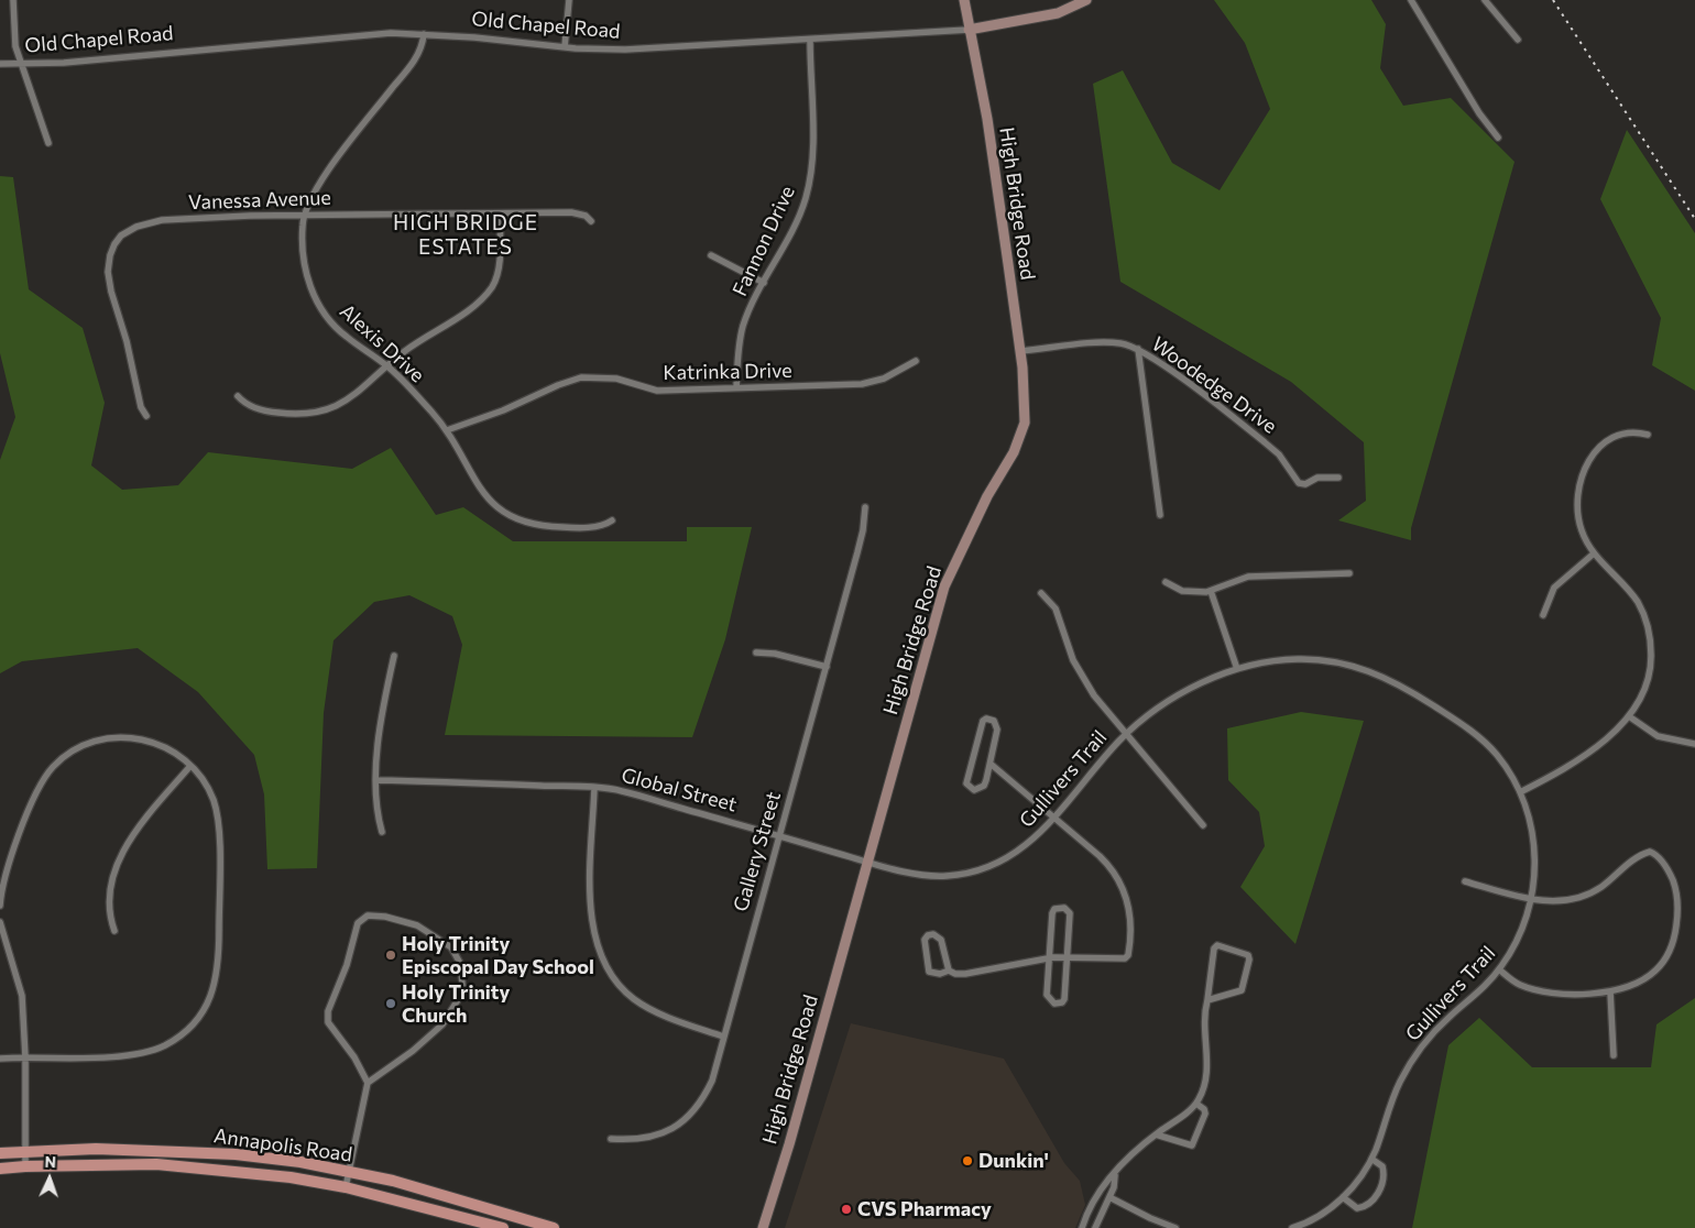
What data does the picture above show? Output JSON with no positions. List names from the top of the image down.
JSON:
{
  "streets": {
    "main road": ["Annapolis Road"],
    "street": [
      "Old Chapel Road",
      "Vanessa Avenue",
      "High Bridge Road",
      "Fannon Drive",
      "Alexis Drive",
      "Katrinka Drive",
      "Woodedge Drive",
      "Gullivers Trail",
      "Global Street",
      "Gallery Street"
    ]
  },
  "crossings": [
    ["Old Chapel Road", "High Bridge Road"],
    ["Old Chapel Road", "Fannon Drive"],
    ["Old Chapel Road", "Alexis Drive"],
    ["Vanessa Avenue", "Alexis Drive"],
    ["High Bridge Road", "Woodedge Drive"],
    ["High Bridge Road", "Gullivers Trail"],
    ["High Bridge Road", "Global Street"],
    ["Fannon Drive", "Katrinka Drive"],
    ["Alexis Drive", "Katrinka Drive"],
    ["Gullivers Trail", "Global Street"],
    ["Global Street", "Gallery Street"]
  ],
  "districts": ["HIGH BRIDGE ESTATES"],
  "places": [
    "Holy Trinity Episcopal Day School",
    "Holy Trinity Church",
    "Dunkin'",
    "CVS Pharmacy"
  ],
  "north": "top"
}
